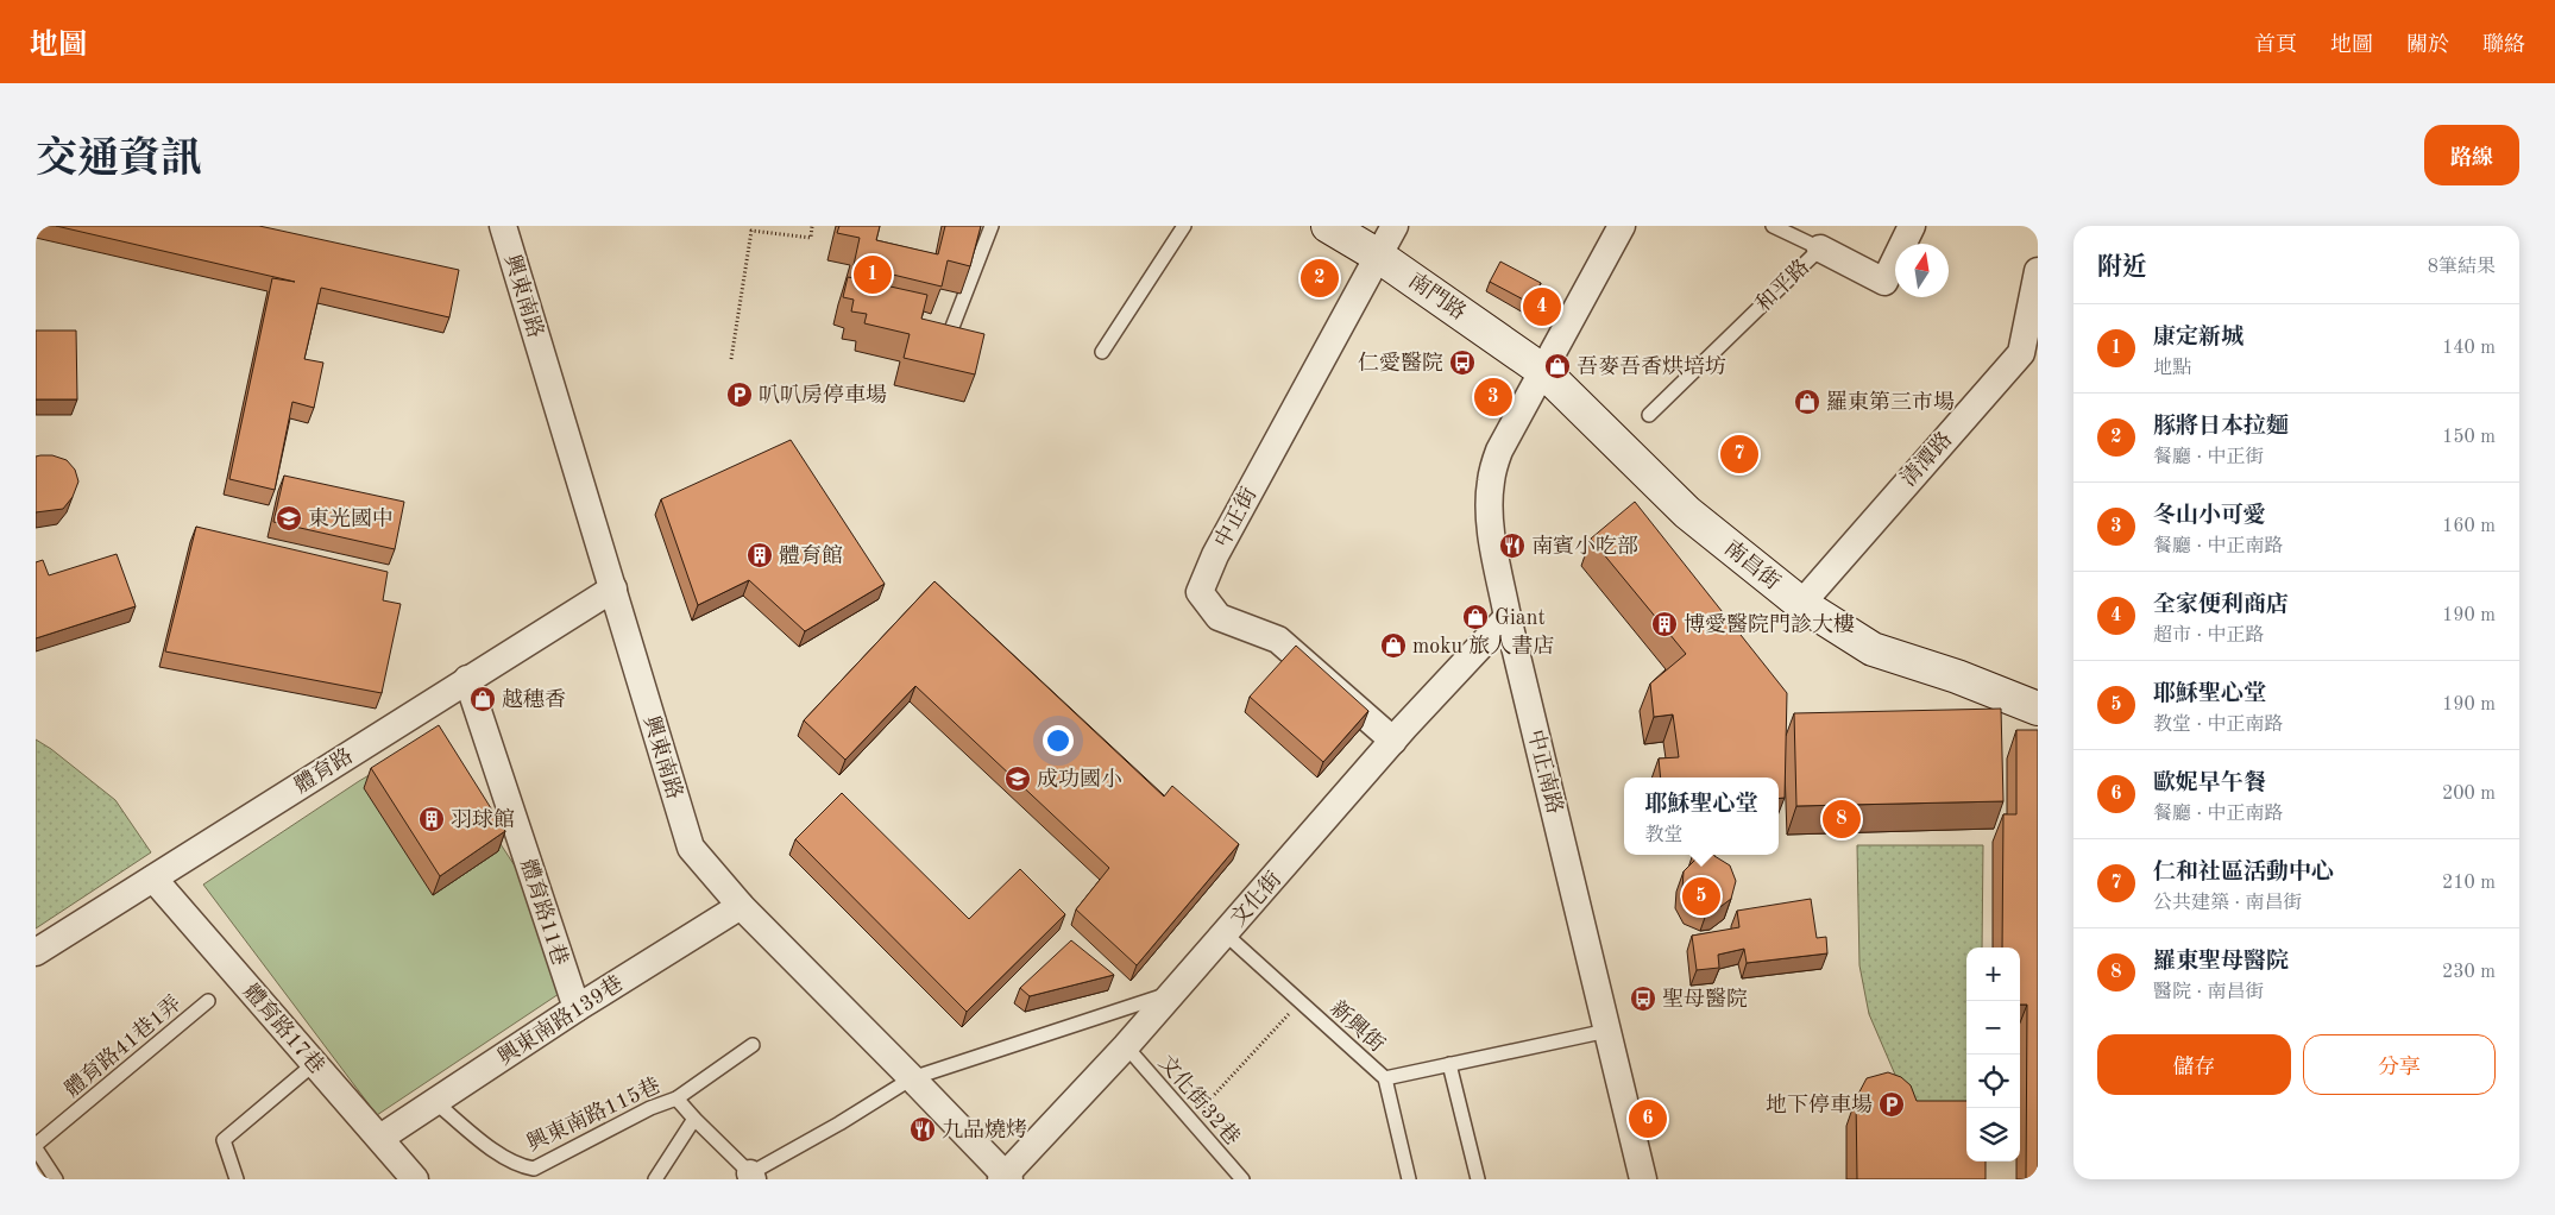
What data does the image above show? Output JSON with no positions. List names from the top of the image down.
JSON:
{
  "streets": {
    "street": [
      "和平路",
      "興東南路",
      "南門路",
      "清潭路",
      "中正街",
      "南昌街",
      "體育路",
      "中正南路",
      "文化街",
      "體育路11巷",
      "興東南路139巷",
      "體育路17巷"
    ],
    "lane": [
      "新興街",
      "體育路41巷1弄",
      "文化街32巷",
      "興東南路115巷"
    ]
  },
  "crossings": [
    ["興東南路", "體育路"],
    ["興東南路", "文化街"],
    ["興東南路", "興東南路139巷"],
    ["興東南路", "興東南路115巷"],
    ["南門路", "中正街"],
    ["南門路", "南昌街"],
    ["南門路", "中正南路"],
    ["清潭路", "南昌街"],
    ["中正街", "文化街"],
    ["南昌街", "中正南路"],
    ["體育路", "體育路11巷"],
    ["體育路", "體育路17巷"],
    ["中正南路", "文化街"],
    ["文化街", "新興街"],
    ["文化街", "文化街32巷"],
    ["文化街", "興東南路115巷"],
    ["體育路11巷", "興東南路139巷"],
    ["興東南路139巷", "體育路17巷"],
    ["興東南路139巷", "興東南路115巷"]
  ],
  "places": {
    "bus stop": ["仁愛醫院", "聖母醫院"],
    "shop": [
      "吾麥吾香烘培坊",
      "羅東第三市場",
      "Giant",
      "moku 旅人書店",
      "越穗香"
    ],
    "parking": ["叭叭房停車場", "地下停車場"],
    "school or university": ["東光國中", "成功國小"],
    "restaurant": ["南賓小吃部", "九品燒烤"],
    "building": ["體育館", "博愛醫院門診大樓", "羽球館"]
  },
  "north": "top",
  "page": {
    "header": "地圖",
    "nav": [
      "首頁",
      "地圖",
      "關於",
      "聯絡"
    ],
    "title": "交通資訊",
    "buttons": [
      "路線",
      ["儲存", "分享"]
    ],
    "heading": ["附近", "8筆結果"],
    "pins": [
      "1",
      "2",
      "4",
      "3",
      "7",
      "8",
      "5",
      "6"
    ],
    "list": [
      {
        "mark": "1",
        "name": "康定新城",
        "note": "地點",
        "value": "140 m"
      },
      {
        "mark": "2",
        "name": "豚將日本拉麵",
        "note": "餐廳 · 中正街",
        "value": "150 m"
      },
      {
        "mark": "3",
        "name": "冬山小可愛",
        "note": "餐廳 · 中正南路",
        "value": "160 m"
      },
      {
        "mark": "4",
        "name": "全家便利商店",
        "note": "超市 · 中正路",
        "value": "190 m"
      },
      {
        "mark": "5",
        "name": "耶穌聖心堂",
        "note": "教堂 · 中正南路",
        "value": "190 m"
      },
      {
        "mark": "6",
        "name": "歐妮早午餐",
        "note": "餐廳 · 中正南路",
        "value": "200 m"
      },
      {
        "mark": "7",
        "name": "仁和社區活動中心",
        "note": "公共建築 · 南昌街",
        "value": "210 m"
      },
      {
        "mark": "8",
        "name": "羅東聖母醫院",
        "note": "醫院 · 南昌街",
        "value": "230 m"
      }
    ],
    "popup": ["耶穌聖心堂", "教堂"],
    "map_buttons": ["+", "−"]
  }
}
